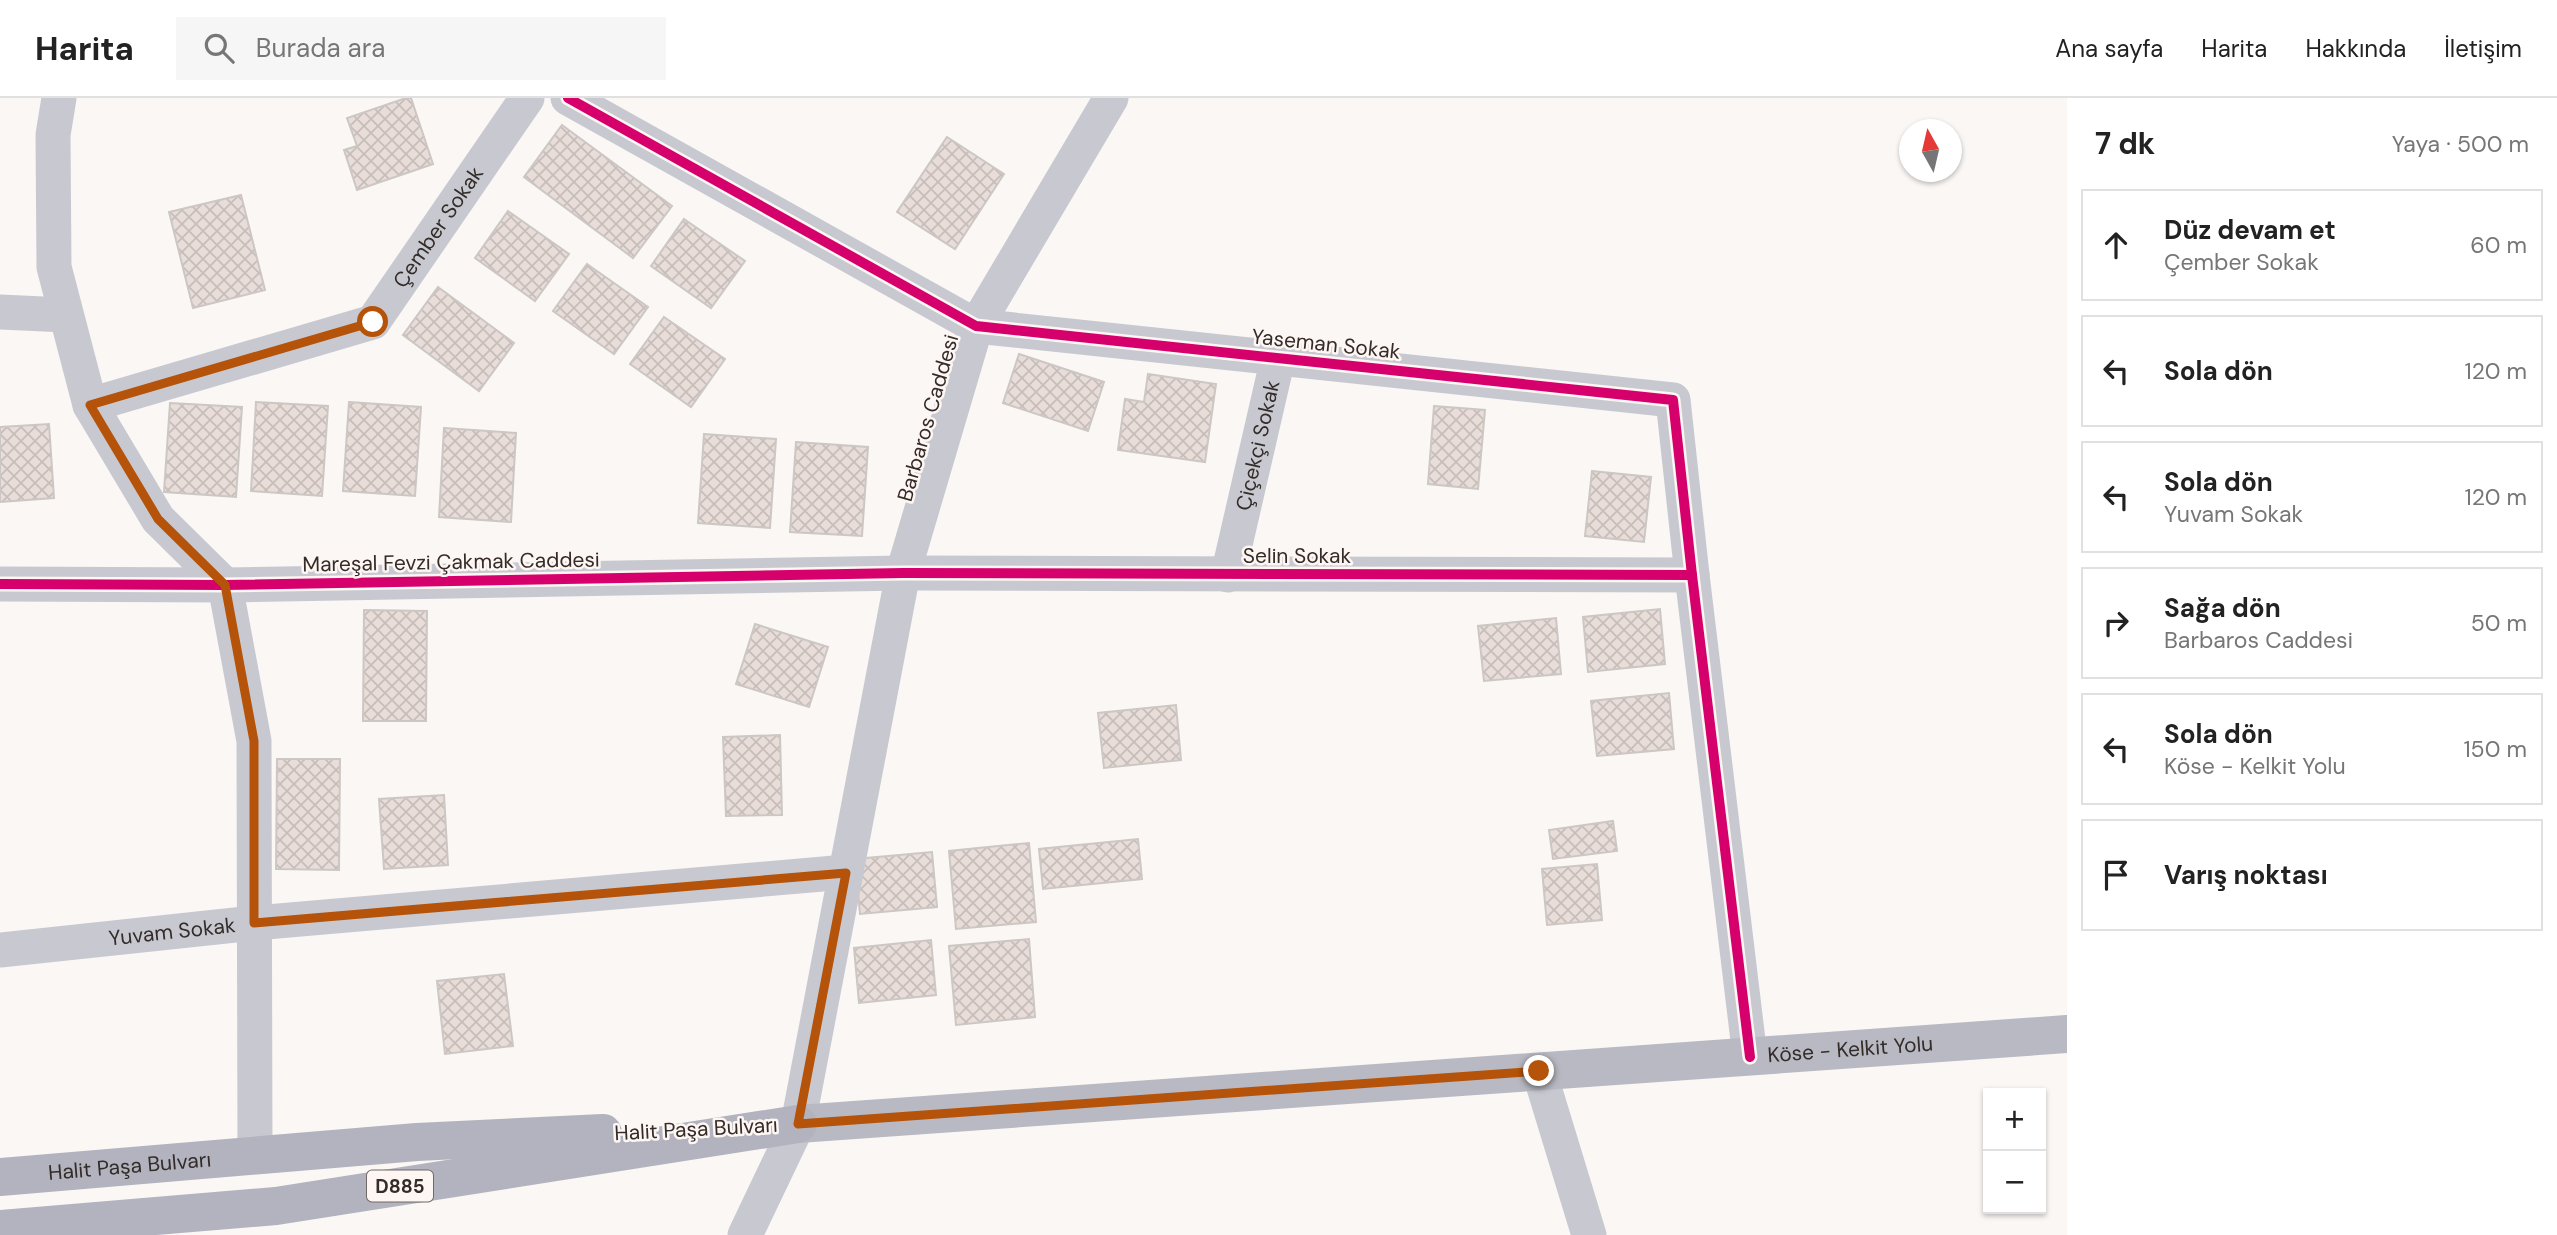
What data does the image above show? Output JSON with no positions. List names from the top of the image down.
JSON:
{
  "streets": {
    "highway": ["Halit Paşa Bulvarı", "D885"],
    "main road": ["Köse - Kelkit Yolu"],
    "street": [
      "Çember Sokak",
      "Yaseman Sokak",
      "Barbaros Caddesi",
      "Çiçekçi Sokak",
      "Selin Sokak",
      "Mareşal Fevzi Çakmak Caddesi",
      "Yuvam Sokak"
    ]
  },
  "crossings": [
    ["Yaseman Sokak", "Barbaros Caddesi"],
    ["Yaseman Sokak", "Çiçekçi Sokak"],
    ["Yaseman Sokak", "Selin Sokak"],
    ["Barbaros Caddesi", "Selin Sokak"],
    ["Barbaros Caddesi", "Mareşal Fevzi Çakmak Caddesi"],
    ["Barbaros Caddesi", "Yuvam Sokak"],
    ["Barbaros Caddesi", "Köse - Kelkit Yolu"],
    ["Barbaros Caddesi", "Halit Paşa Bulvarı"],
    ["Çiçekçi Sokak", "Selin Sokak"],
    ["Selin Sokak", "Mareşal Fevzi Çakmak Caddesi"],
    ["Köse - Kelkit Yolu", "Halit Paşa Bulvarı"]
  ],
  "north": "top",
  "page": {
    "header": "Harita",
    "search": "Burada ara",
    "nav": [
      "Ana sayfa",
      "Harita",
      "Hakkında",
      "İletişim"
    ],
    "heading": ["7 dk", "Yaya · 500 m"],
    "list": [
      ["Düz devam et", "Çember Sokak", "60 m"],
      ["Sola dön", "120 m"],
      ["Sola dön", "Yuvam Sokak", "120 m"],
      ["Sağa dön", "Barbaros Caddesi", "50 m"],
      ["Sola dön", "Köse - Kelkit Yolu", "150 m"],
      "Varış noktası"
    ],
    "map_buttons": ["+", "−"]
  }
}
